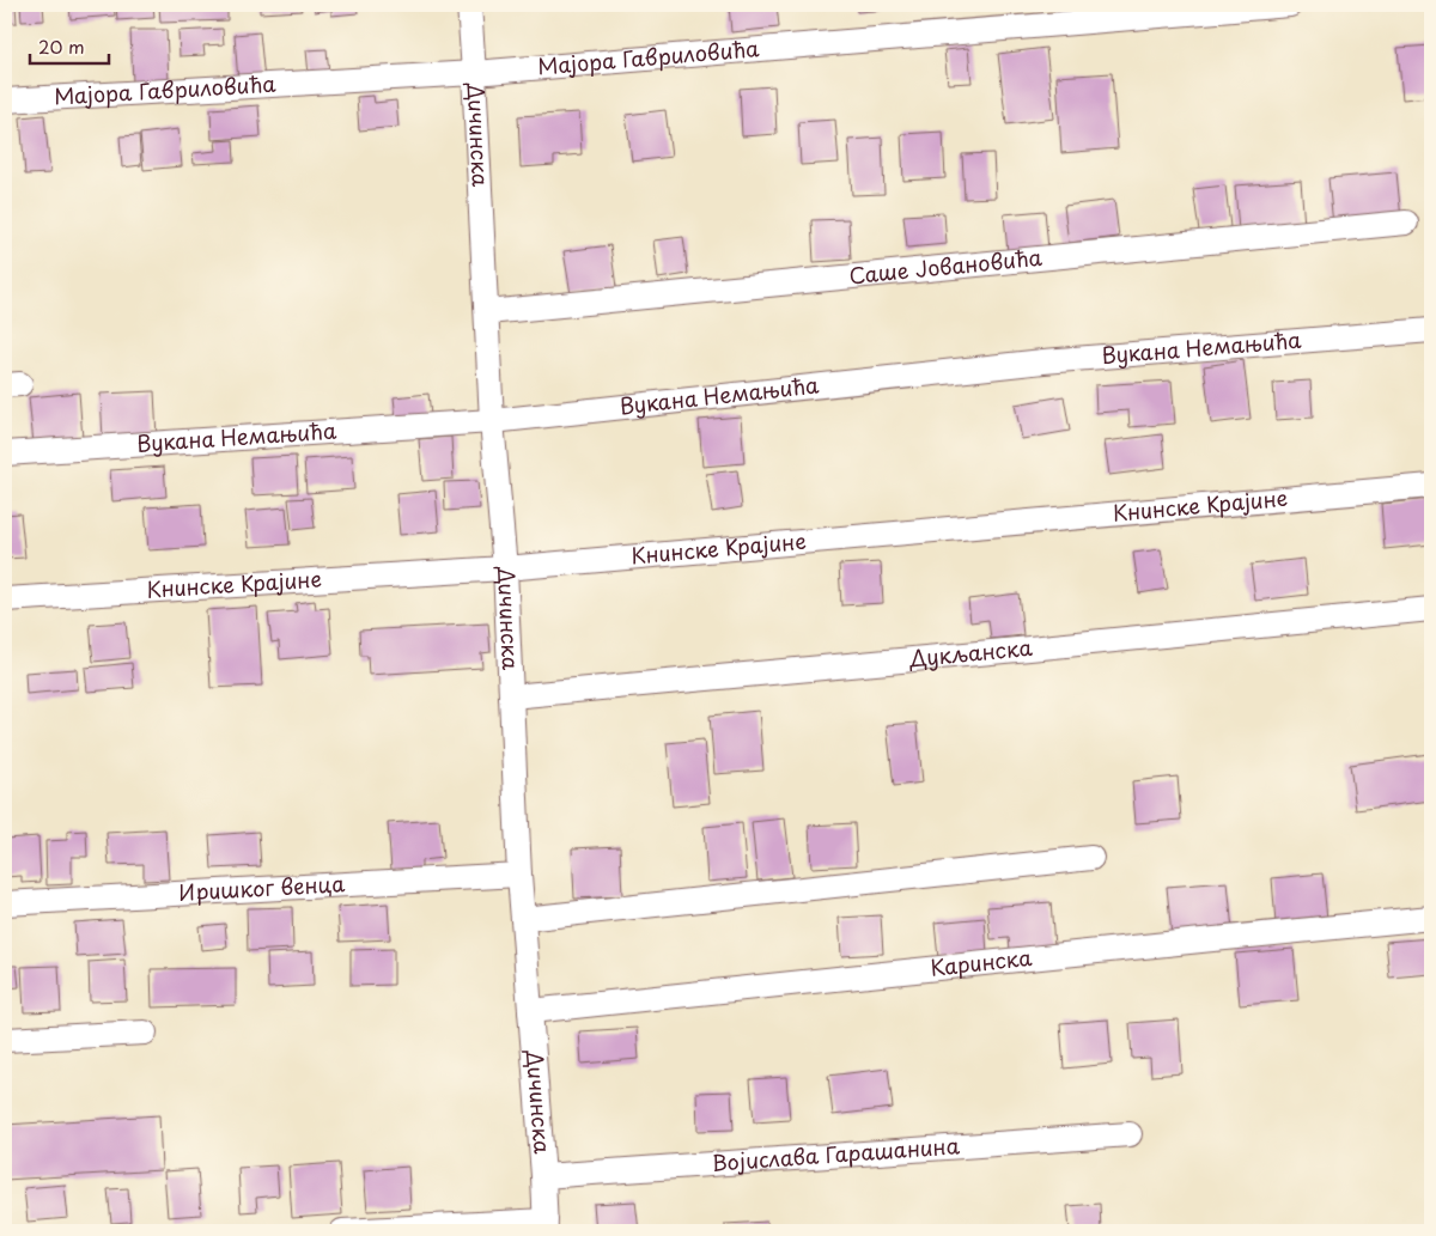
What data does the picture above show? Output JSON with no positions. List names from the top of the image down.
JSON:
{
  "streets": {
    "street": [
      "Мајора Гавриловића",
      "Дичинска",
      "Саше Јовановића",
      "Вукана Немањића",
      "Книнске Крајине",
      "Дукљанска",
      "Иришког венца",
      "Каринска",
      "Војислава Гарашанина"
    ]
  },
  "crossings": [
    ["Мајора Гавриловића", "Дичинска"],
    ["Дичинска", "Саше Јовановића"],
    ["Дичинска", "Вукана Немањића"],
    ["Дичинска", "Книнске Крајине"],
    ["Дичинска", "Дукљанска"],
    ["Дичинска", "Иришког венца"],
    ["Дичинска", "Каринска"],
    ["Дичинска", "Војислава Гарашанина"]
  ],
  "scale_bar": "20 m"
}
